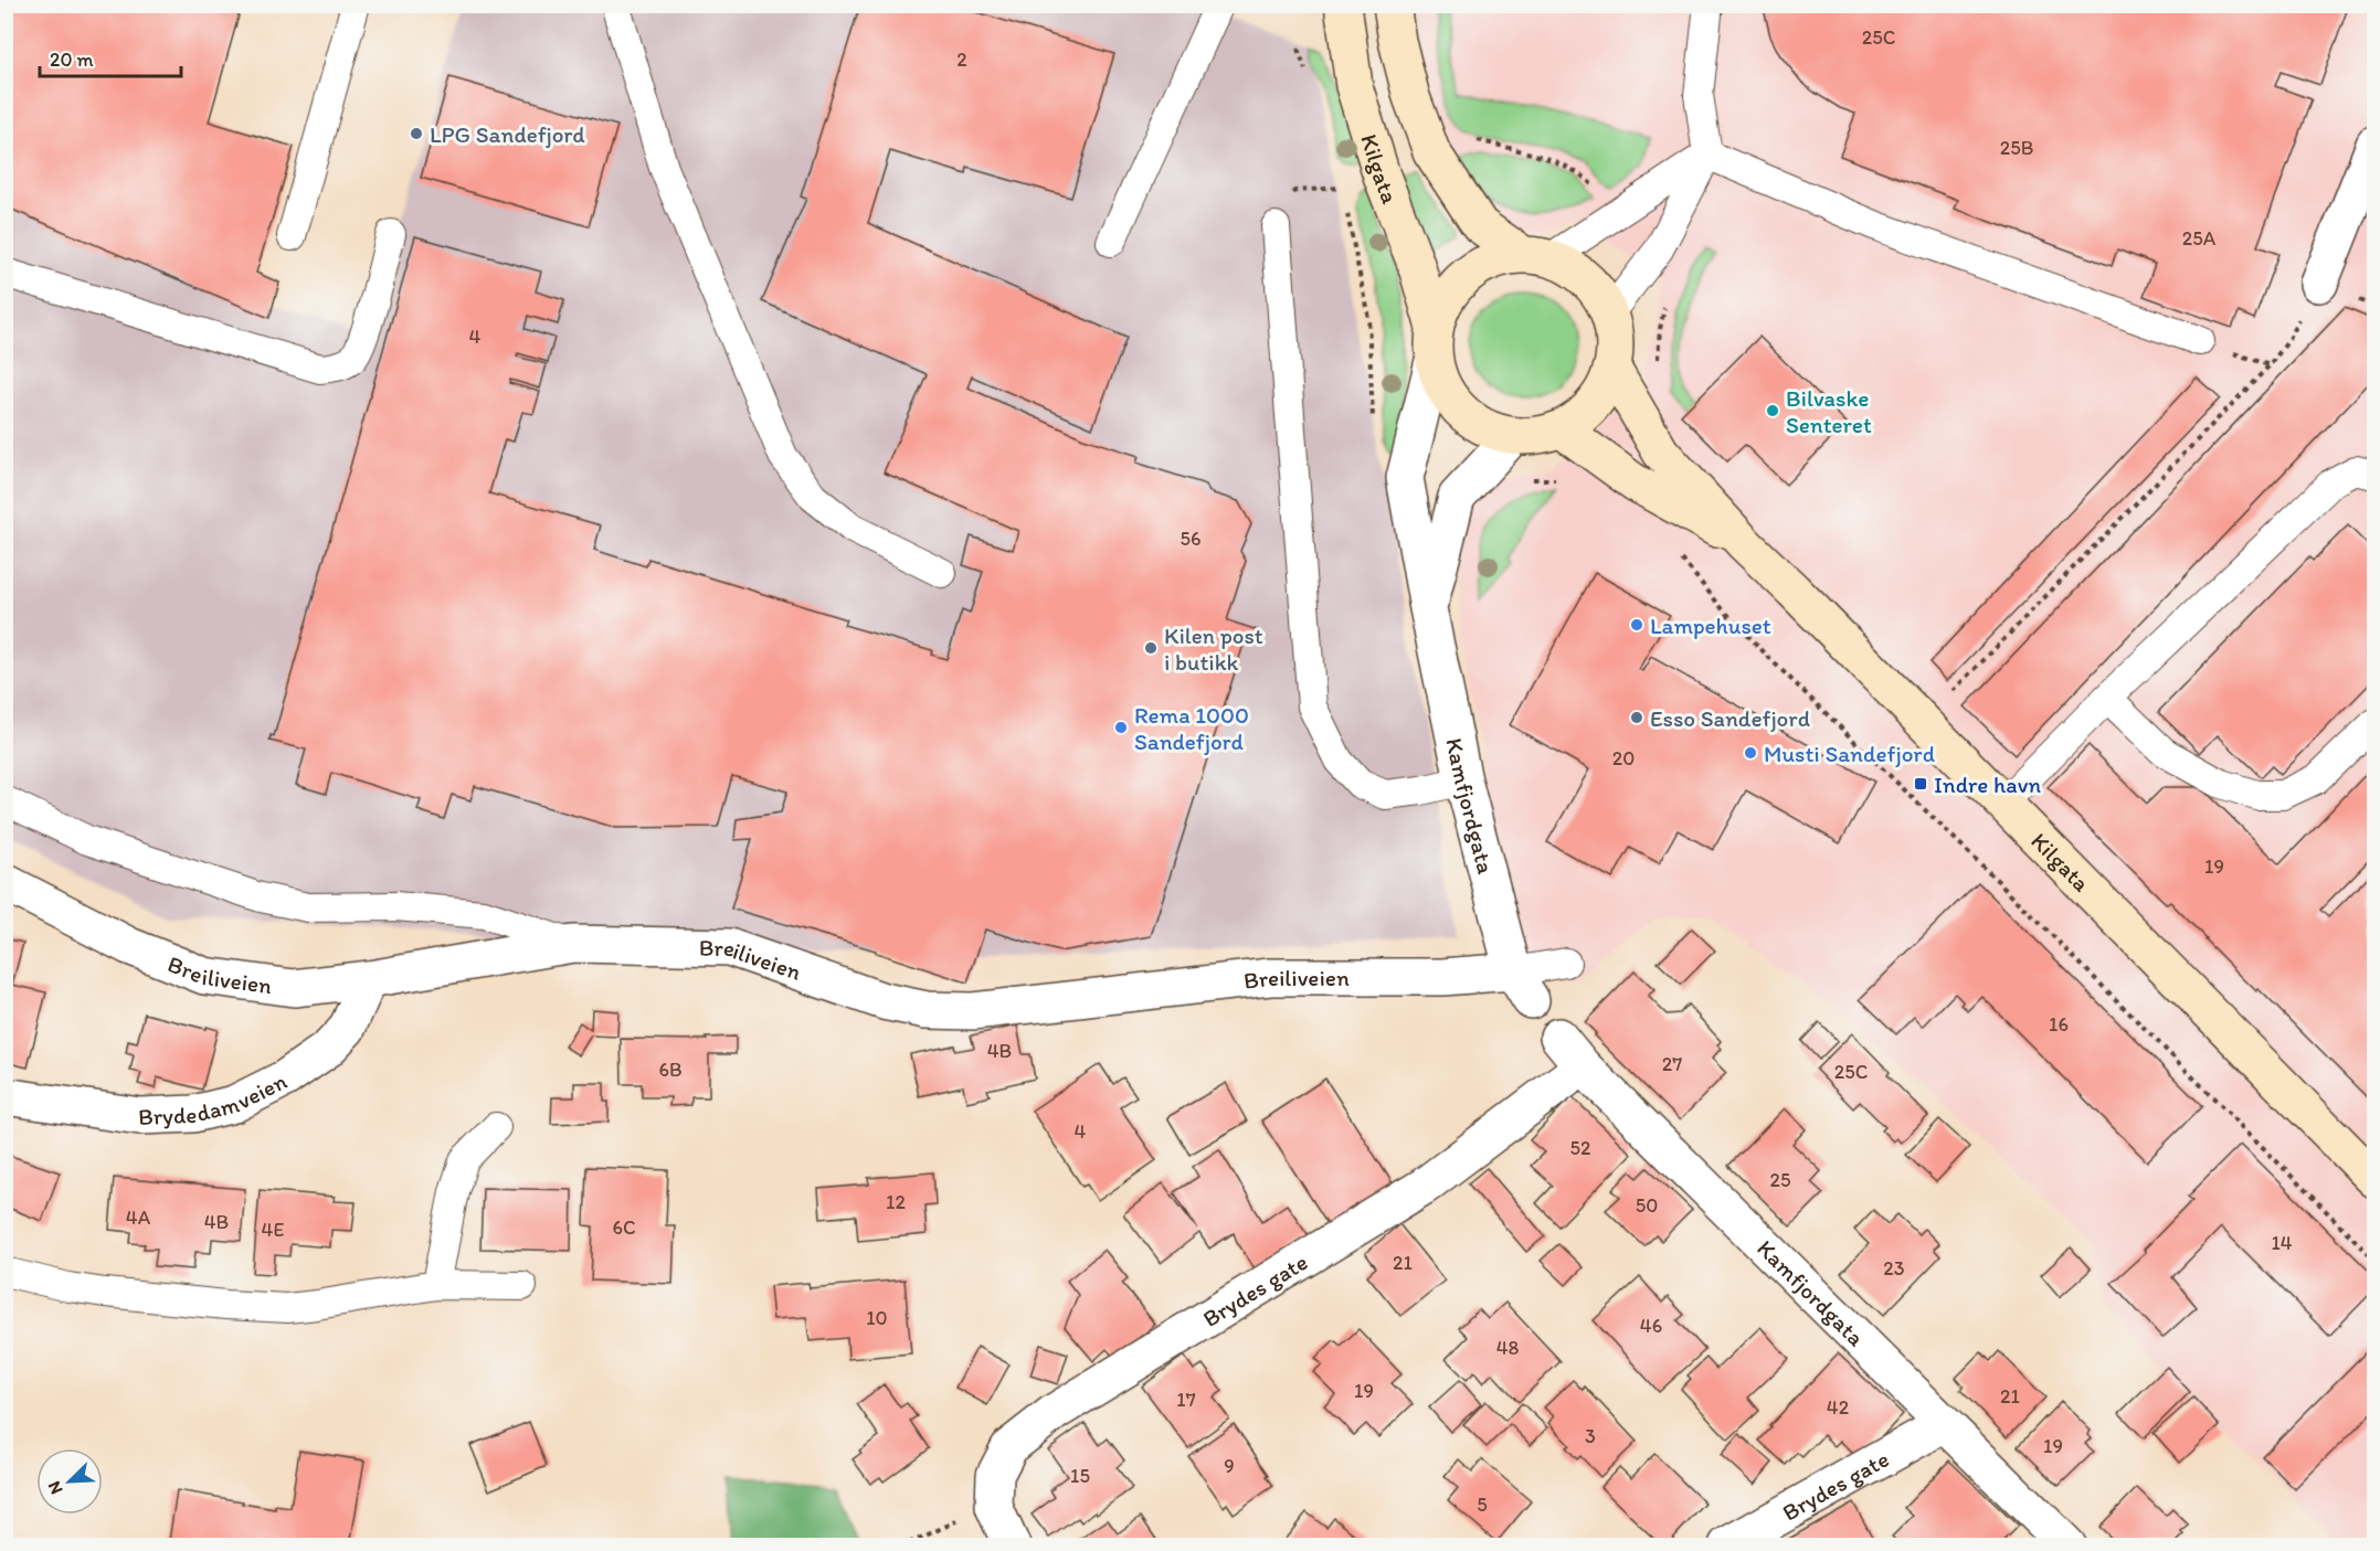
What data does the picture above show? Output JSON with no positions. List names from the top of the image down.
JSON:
{
  "streets": {
    "main road": ["Kilgata"],
    "street": [
      "Kamfjordgata",
      "Breiliveien",
      "Brydedamveien",
      "Brydes gate"
    ]
  },
  "crossings": [
    ["Kilgata", "Kamfjordgata"],
    ["Kamfjordgata", "Breiliveien"],
    ["Kamfjordgata", "Brydes gate"],
    ["Breiliveien", "Brydedamveien"]
  ],
  "places": {
    "other": [
      "LPG Sandefjord",
      "Bilvaske Senteret",
      "Lampehuset",
      "Kilen post i butikk",
      "Esso Sandefjord",
      "Rema 1000 Sandefjord",
      "Musti Sandefjord"
    ],
    "transit": ["Indre havn"]
  },
  "house_numbers": [
    "25C",
    "2",
    "25B",
    "25A",
    "4",
    "56",
    "20",
    "19",
    "16",
    "4B",
    "27",
    "6B",
    "25C",
    "4",
    "52",
    "25",
    "12",
    "50",
    "4A",
    "4B",
    "6C",
    "4E",
    "14",
    "21",
    "23",
    "10",
    "46",
    "48",
    "19",
    "21",
    "17",
    "42",
    "3",
    "19",
    "9",
    "15",
    "5"
  ],
  "scale_bar": "20 m",
  "north": "bottom left"
}
